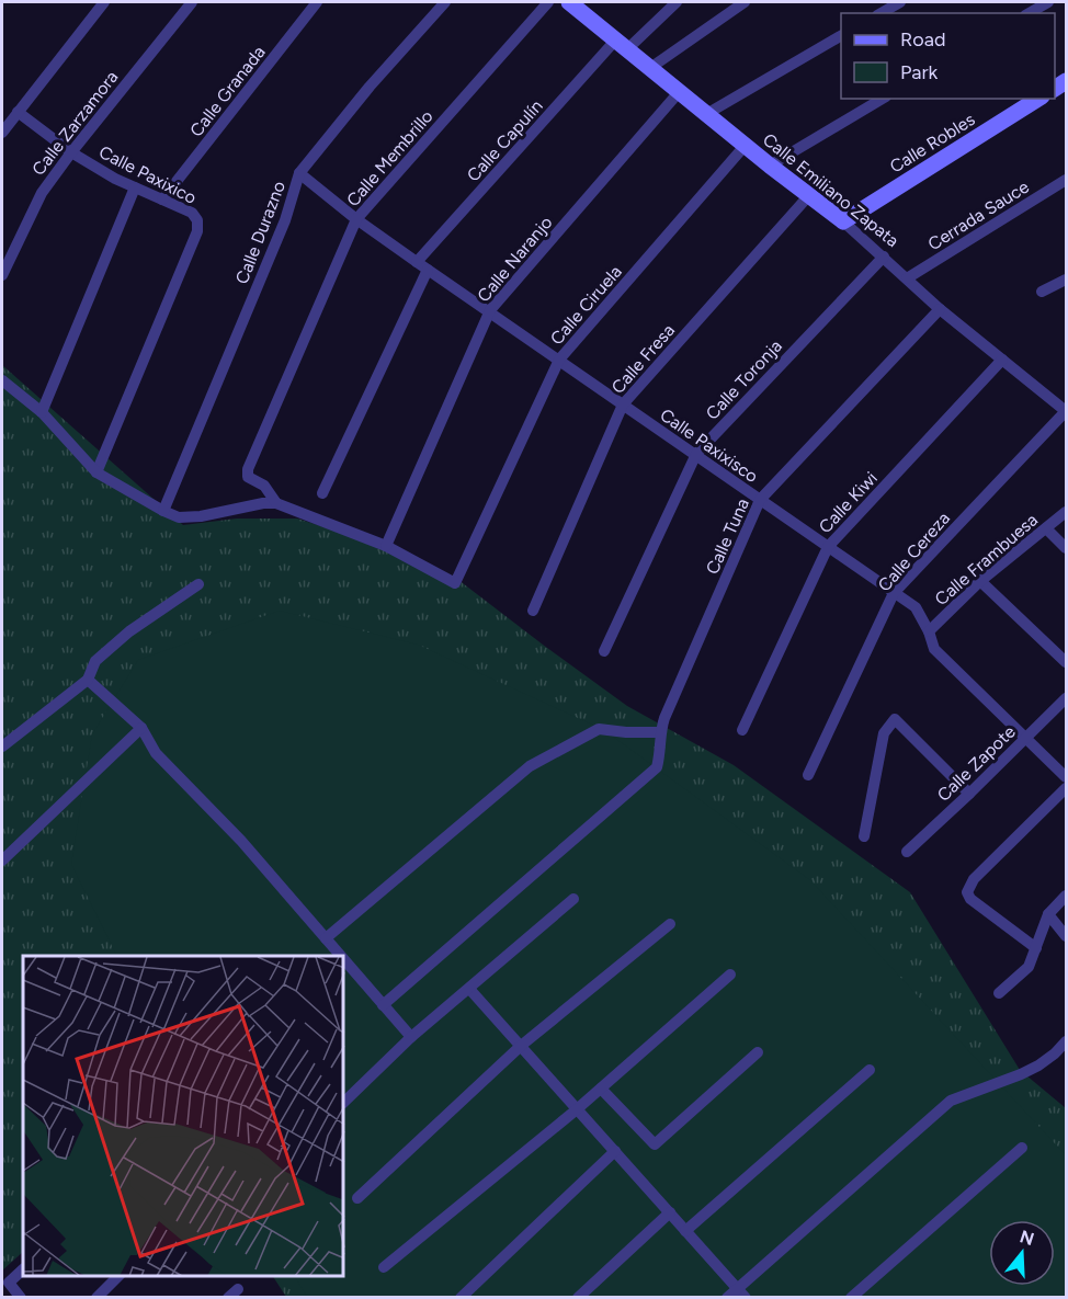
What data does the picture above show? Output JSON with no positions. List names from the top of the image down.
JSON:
{
  "streets": {
    "main road": ["Calle Robles", "Calle Emiliano Zapata"],
    "street": [
      "Calle Granada",
      "Calle Zarzamora",
      "Calle Capulín",
      "Calle Membrillo",
      "Calle Paxixico",
      "Cerrada Sauce",
      "Calle Durazno",
      "Calle Naranjo",
      "Calle Ciruela",
      "Calle Fresa",
      "Calle Toronja",
      "Calle Paxixisco",
      "Calle Kiwi",
      "Calle Tuna",
      "Calle Cereza",
      "Calle Frambuesa",
      "Calle Zapote"
    ]
  },
  "crossings": [
    ["Calle Granada", "Calle Paxixico"],
    ["Calle Zarzamora", "Calle Paxixico"],
    ["Calle Capulín", "Calle Emiliano Zapata"],
    ["Calle Capulín", "Calle Paxixisco"],
    ["Calle Robles", "Calle Emiliano Zapata"],
    ["Calle Membrillo", "Calle Paxixisco"],
    ["Calle Emiliano Zapata", "Cerrada Sauce"],
    ["Calle Emiliano Zapata", "Calle Naranjo"],
    ["Calle Emiliano Zapata", "Calle Ciruela"],
    ["Calle Emiliano Zapata", "Calle Fresa"],
    ["Calle Emiliano Zapata", "Calle Toronja"],
    ["Calle Emiliano Zapata", "Calle Kiwi"],
    ["Calle Emiliano Zapata", "Calle Tuna"],
    ["Calle Emiliano Zapata", "Calle Cereza"],
    ["Calle Durazno", "Calle Paxixisco"],
    ["Calle Naranjo", "Calle Ciruela"],
    ["Calle Naranjo", "Calle Paxixisco"],
    ["Calle Ciruela", "Calle Paxixisco"],
    ["Calle Fresa", "Calle Paxixisco"],
    ["Calle Toronja", "Calle Paxixisco"],
    ["Calle Paxixisco", "Calle Kiwi"],
    ["Calle Paxixisco", "Calle Tuna"],
    ["Calle Paxixisco", "Calle Cereza"],
    ["Calle Paxixisco", "Calle Frambuesa"],
    ["Calle Paxixisco", "Calle Zapote"]
  ],
  "legend": ["Road", "Park"],
  "north": "top"
}
